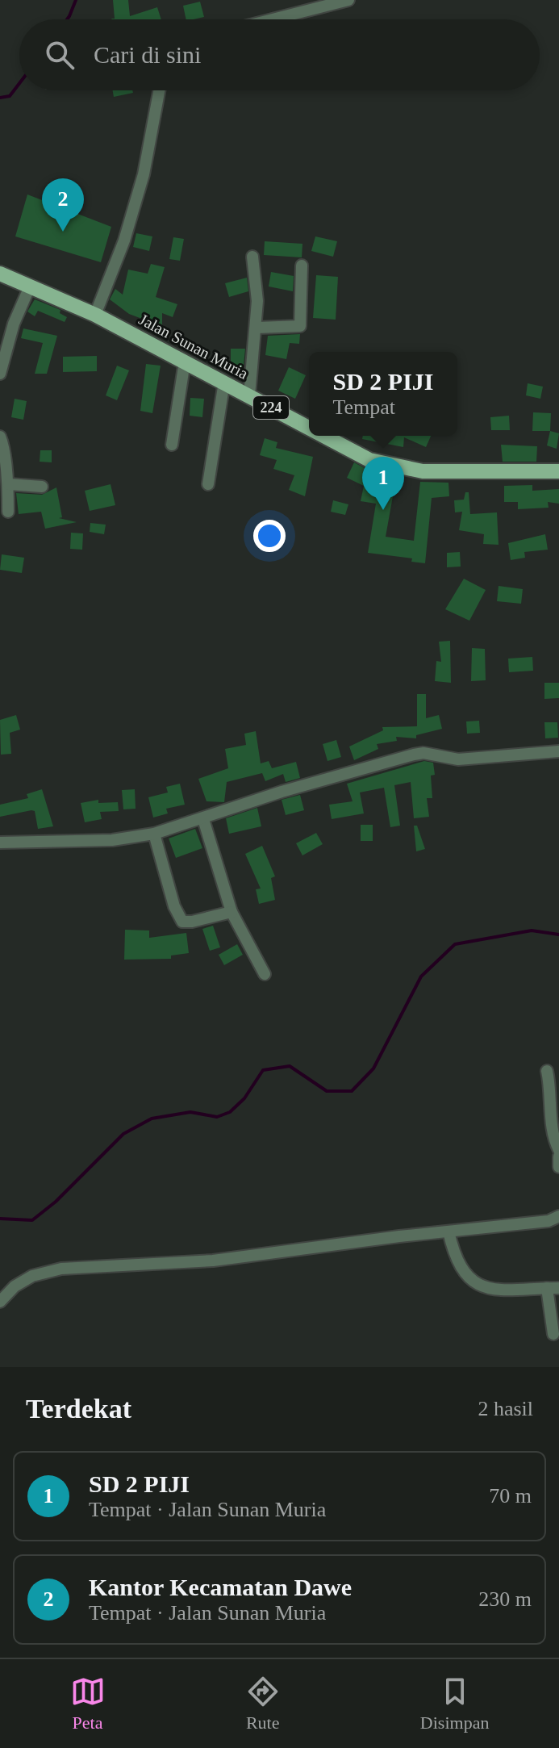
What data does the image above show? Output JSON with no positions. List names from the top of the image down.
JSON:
{
  "streets": {
    "main road": ["Jalan Sunan Muria", "224"]
  },
  "page": {
    "search": "Cari di sini",
    "pins": ["2", "1"],
    "popup": ["SD 2 PIJI", "Tempat"],
    "heading": ["Terdekat", "2 hasil"],
    "list": [
      {
        "mark": "1",
        "name": "SD 2 PIJI",
        "note": "Tempat · Jalan Sunan Muria",
        "value": "70 m"
      },
      {
        "mark": "2",
        "name": "Kantor Kecamatan Dawe",
        "note": "Tempat · Jalan Sunan Muria",
        "value": "230 m"
      }
    ],
    "nav": ["Peta", "Rute", "Disimpan"]
  }
}
